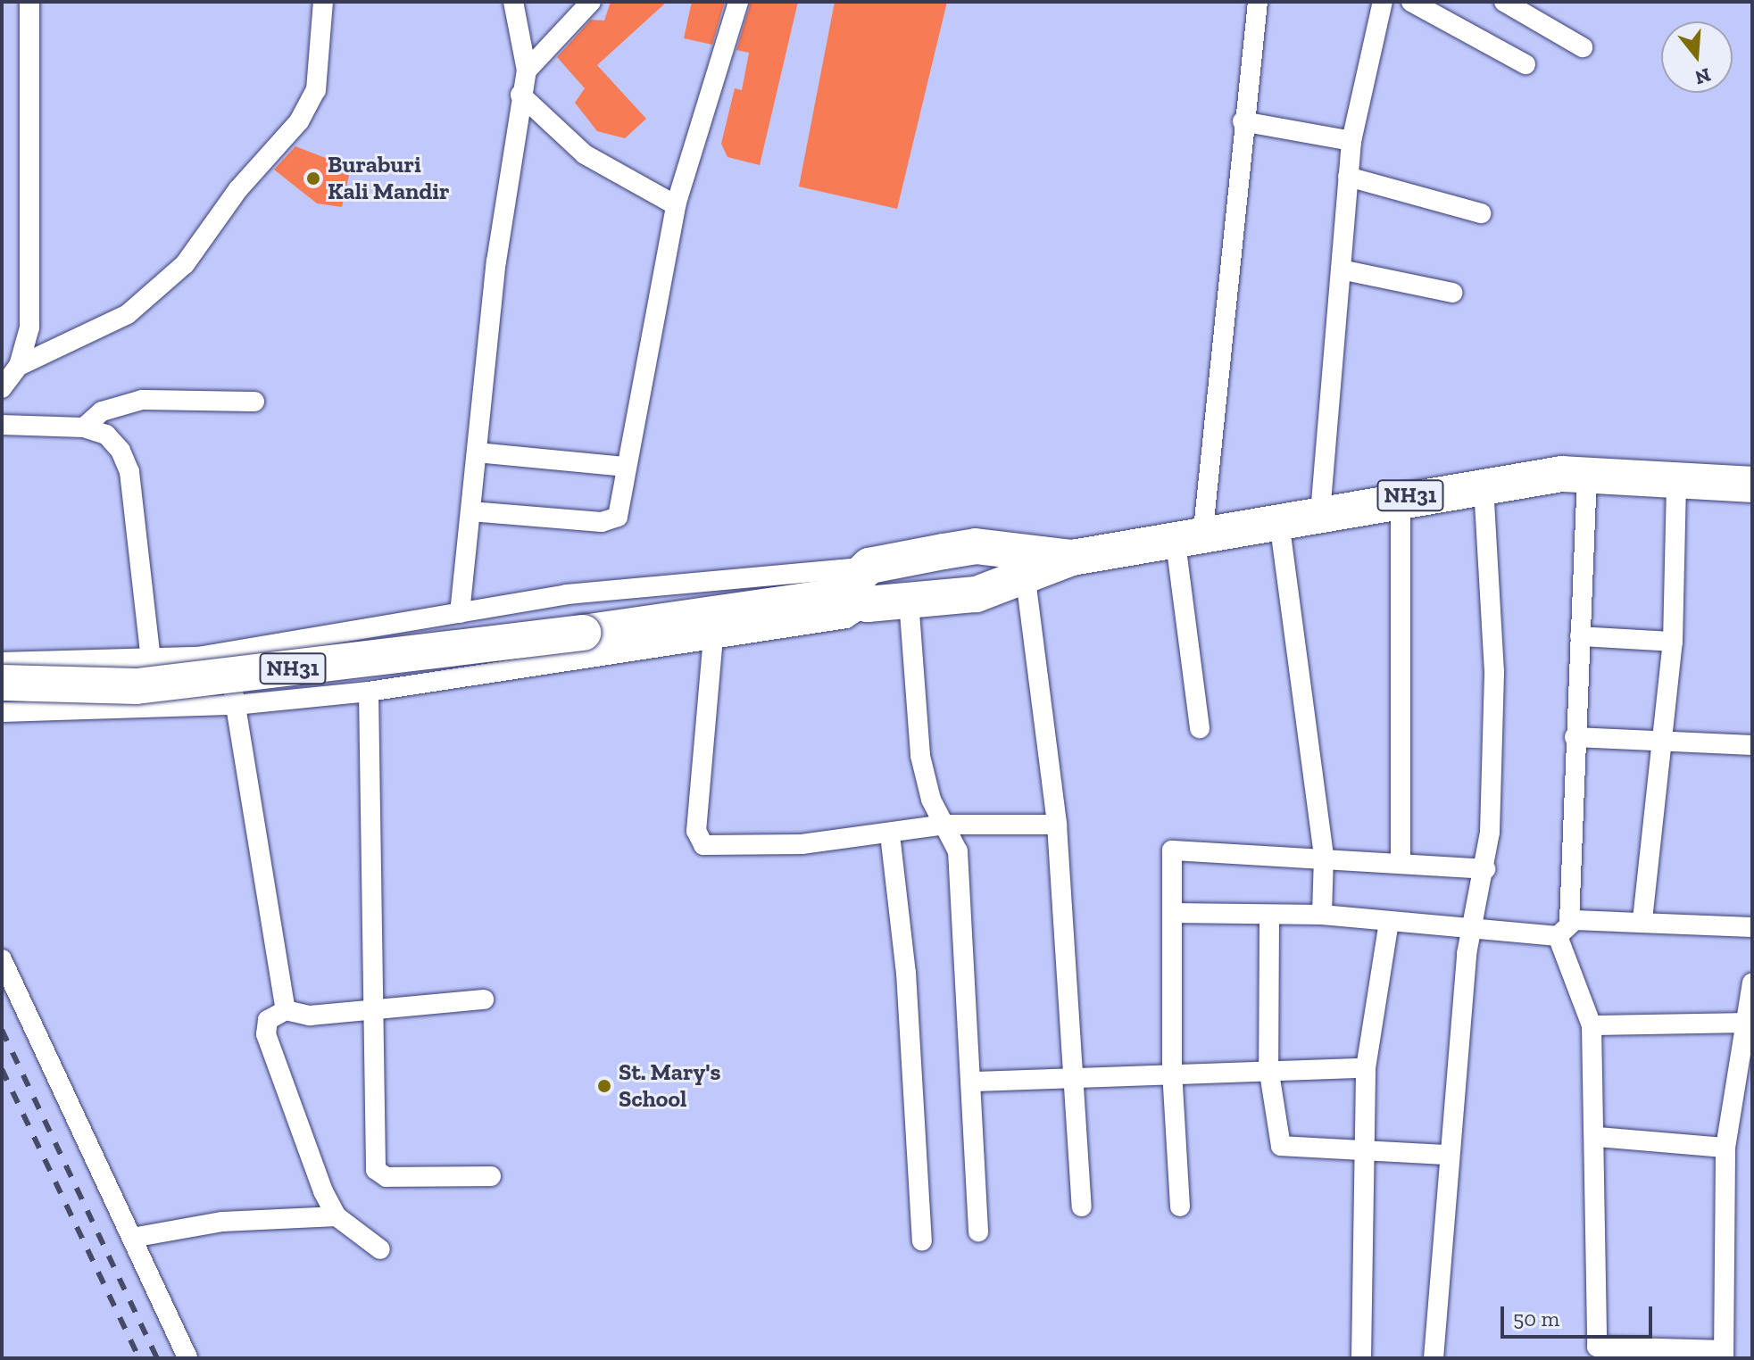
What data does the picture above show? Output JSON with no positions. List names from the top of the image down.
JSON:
{
  "streets": {
    "highway": ["NH31"]
  },
  "places": ["Buraburi Kali Mandir", "St. Mary's School"],
  "scale_bar": "50 m",
  "north": "bottom"
}
